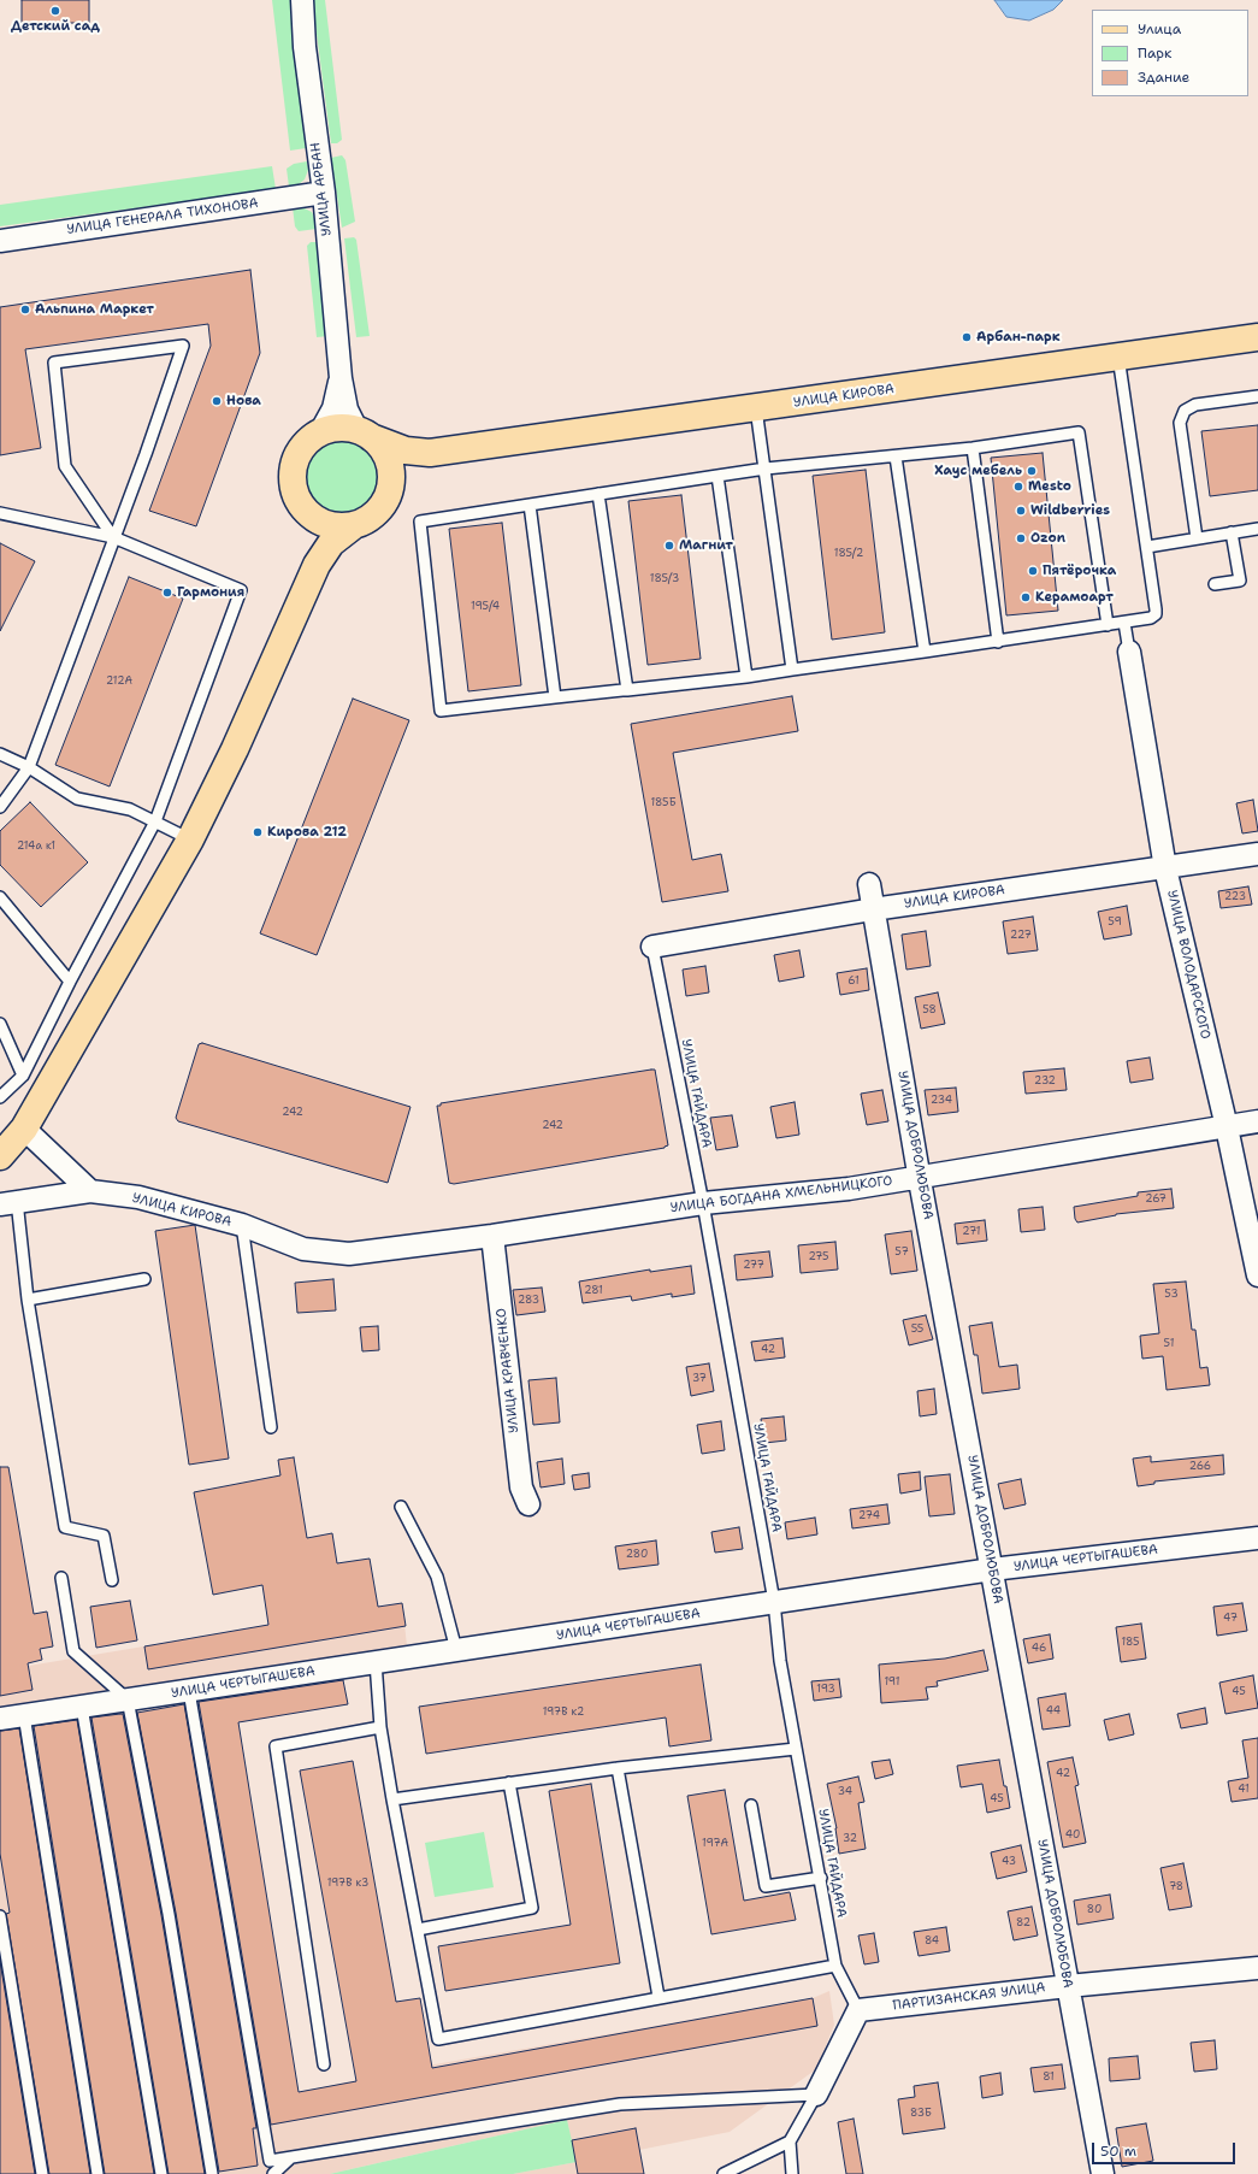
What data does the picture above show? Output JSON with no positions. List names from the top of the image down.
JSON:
{
  "streets": {
    "main road": ["УЛИЦА КИРОВА"],
    "street": [
      "УЛИЦА АРБАН",
      "УЛИЦА ГЕНЕРАЛА ТИХОНОВА",
      "УЛИЦА ВОЛОДАРСКОГО",
      "УЛИЦА ДОБРОЛЮБОВА",
      "УЛИЦА БОГДАНА ХМЕЛЬНИЦКОГО",
      "УЛИЦА КРАВЧЕНКО",
      "УЛИЦА ЧЕРТЫГАШЕВА",
      "ПАРТИЗАНСКАЯ УЛИЦА"
    ],
    "lane": ["УЛИЦА ГАЙДАРА"]
  },
  "crossings": [
    ["УЛИЦА АРБАН", "УЛИЦА ГЕНЕРАЛА ТИХОНОВА"],
    ["УЛИЦА КИРОВА", "УЛИЦА ВОЛОДАРСКОГО"],
    ["УЛИЦА КИРОВА", "УЛИЦА ГАЙДАРА"],
    ["УЛИЦА КИРОВА", "УЛИЦА ДОБРОЛЮБОВА"],
    ["УЛИЦА КИРОВА", "УЛИЦА БОГДАНА ХМЕЛЬНИЦКОГО"],
    ["УЛИЦА ВОЛОДАРСКОГО", "УЛИЦА БОГДАНА ХМЕЛЬНИЦКОГО"],
    ["УЛИЦА ГАЙДАРА", "УЛИЦА БОГДАНА ХМЕЛЬНИЦКОГО"],
    ["УЛИЦА ГАЙДАРА", "УЛИЦА ЧЕРТЫГАШЕВА"],
    ["УЛИЦА ГАЙДАРА", "ПАРТИЗАНСКАЯ УЛИЦА"],
    ["УЛИЦА ДОБРОЛЮБОВА", "УЛИЦА БОГДАНА ХМЕЛЬНИЦКОГО"],
    ["УЛИЦА ДОБРОЛЮБОВА", "УЛИЦА ЧЕРТЫГАШЕВА"],
    ["УЛИЦА ДОБРОЛЮБОВА", "ПАРТИЗАНСКАЯ УЛИЦА"],
    ["УЛИЦА БОГДАНА ХМЕЛЬНИЦКОГО", "УЛИЦА КРАВЧЕНКО"]
  ],
  "places": [
    "Детский сад",
    "Альпина Маркет",
    "Арбан-парк",
    "Нова",
    "Хаус мебель",
    "Mesto",
    "Wildberries",
    "Ozon",
    "Магнит",
    "Пятёрочка",
    "Гармония",
    "Керамоарт",
    "Кирова 212"
  ],
  "house_numbers": [
    "185/2",
    "185/3",
    "195/4",
    "212А",
    "185Б",
    "214а к1",
    "223",
    "59",
    "227",
    "61",
    "58",
    "232",
    "234",
    "242",
    "242",
    "267",
    "271",
    "57",
    "275",
    "277",
    "281",
    "53",
    "283",
    "55",
    "51",
    "42",
    "37",
    "266",
    "274",
    "280",
    "47",
    "185",
    "46",
    "191",
    "193",
    "45",
    "44",
    "197В к2",
    "42",
    "41",
    "34",
    "45",
    "40",
    "32",
    "197А",
    "43",
    "197В к3",
    "78",
    "80",
    "82",
    "84",
    "81",
    "83Б"
  ],
  "legend": ["Улица", "Парк", "Здание"],
  "scale_bar": "50 m"
}
